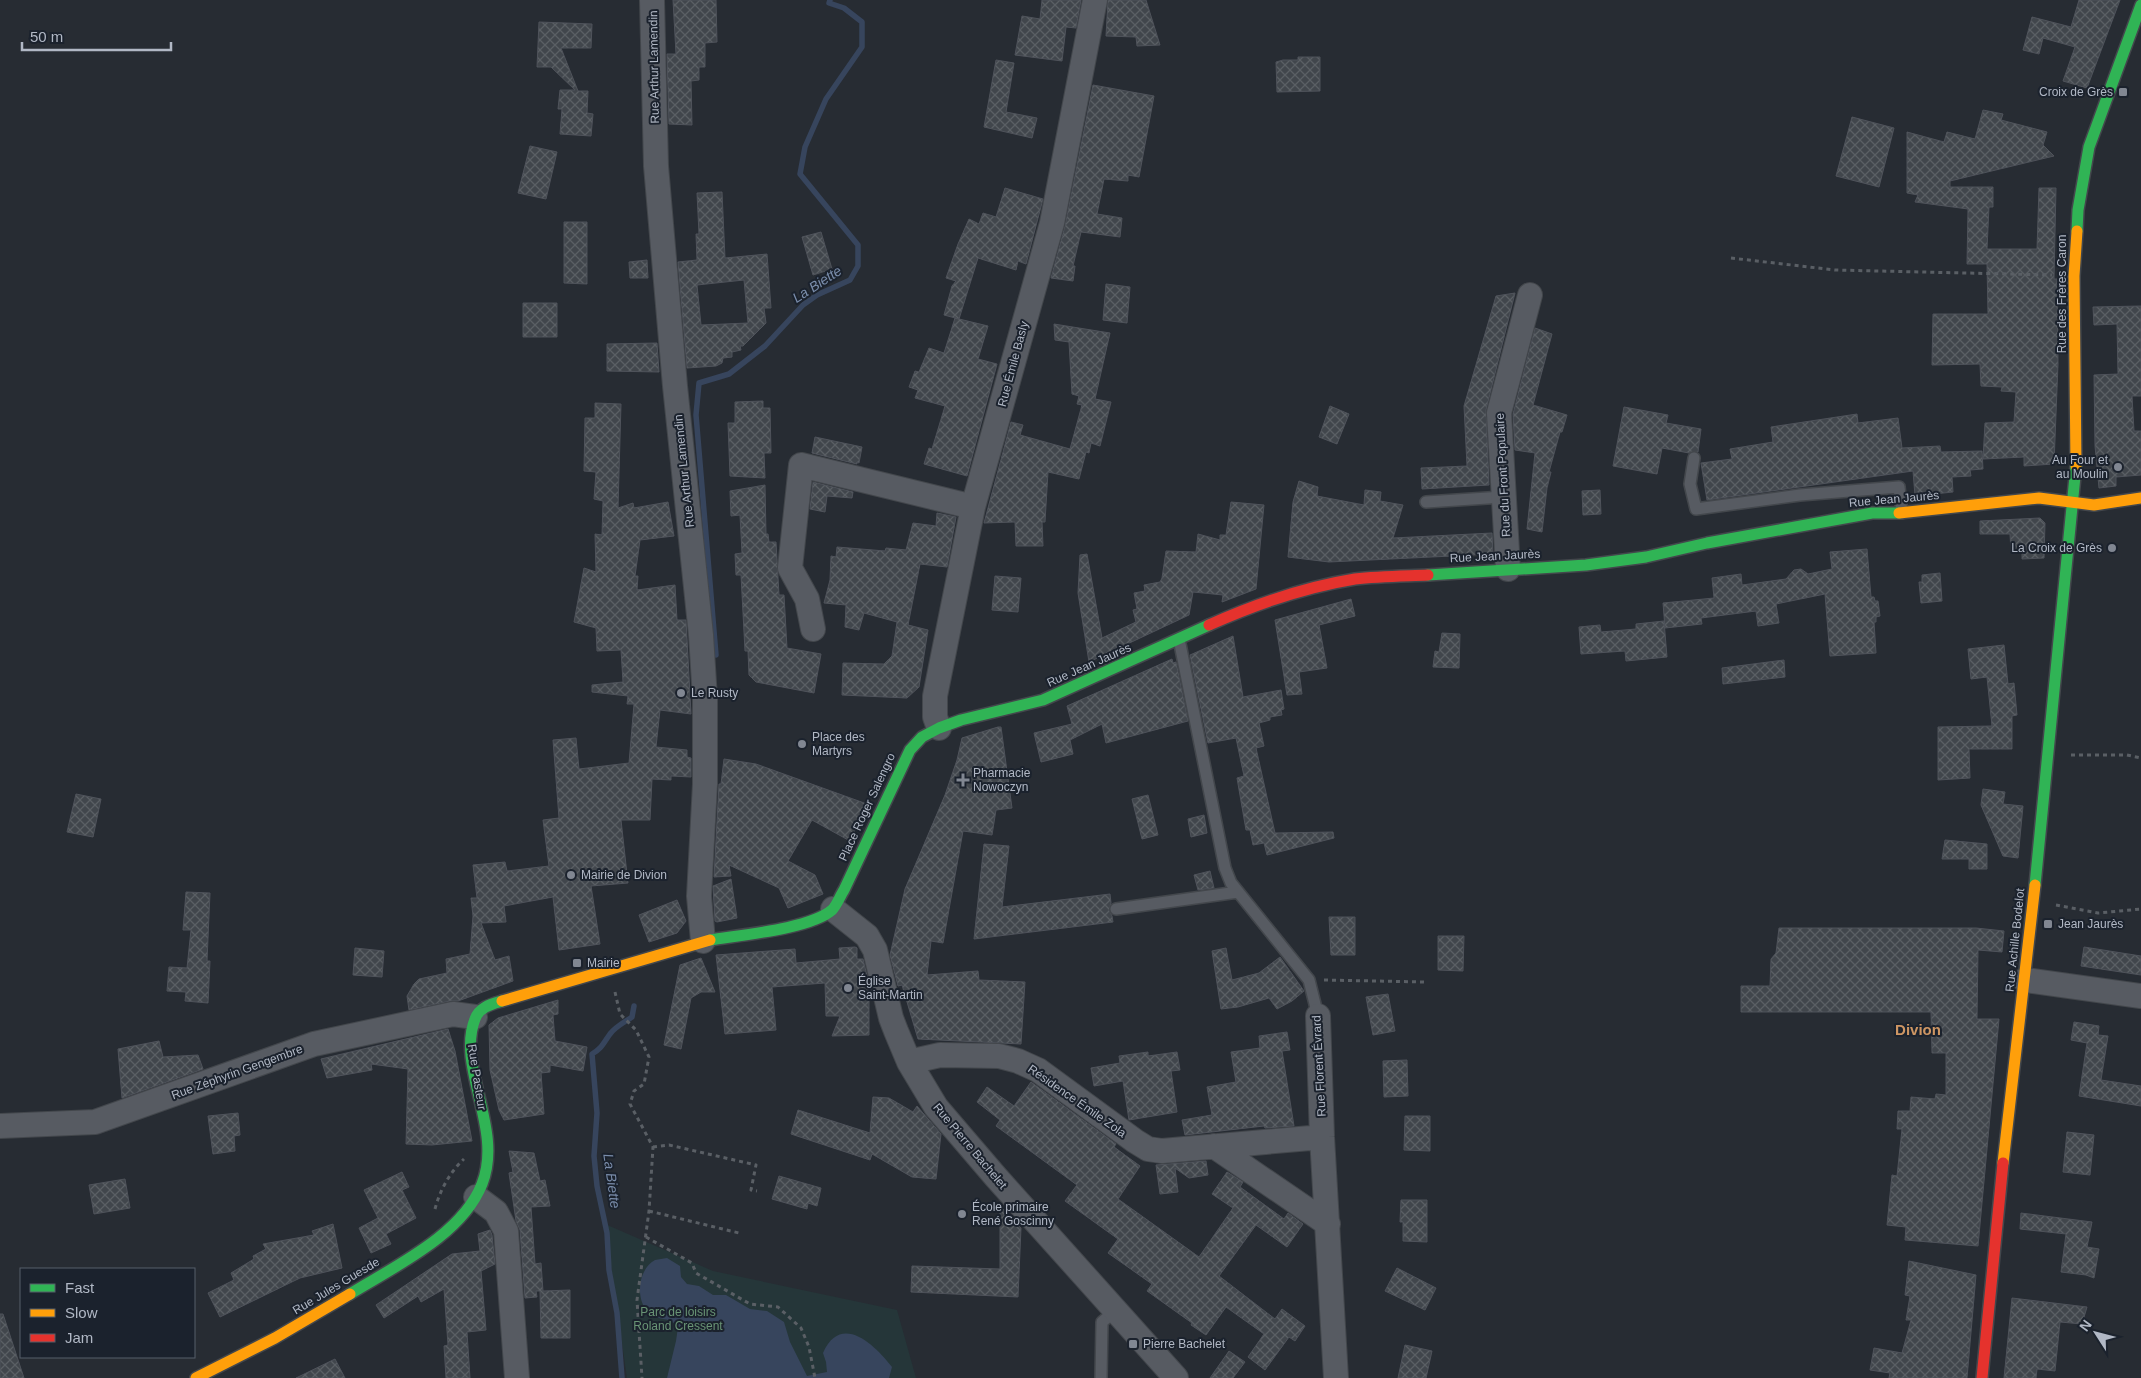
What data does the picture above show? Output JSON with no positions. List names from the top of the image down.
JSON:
{
  "streets": {
    "main road": [
      "Rue des Frères Caron",
      "Rue Jean Jaurès",
      "Place Roger Salengro",
      "Rue Achille Bodelot",
      "Rue Pasteur",
      "Rue Jules Guesde"
    ],
    "street": [
      "Rue Arthur Lamendin",
      "Rue Émile Basly",
      "Rue du Front Populaire",
      "Rue Florent Évrard",
      "Rue Zéphyrin Gengembre",
      "Résidence Émile Zola",
      "Rue Pierre Bachelet"
    ]
  },
  "crossings": [
    ["Rue des Frères Caron", "Rue Jean Jaurès"],
    ["Rue des Frères Caron", "Rue Achille Bodelot"],
    ["Rue Émile Basly", "Rue Jean Jaurès"],
    ["Rue Émile Basly", "Place Roger Salengro"],
    ["Rue du Front Populaire", "Rue Jean Jaurès"],
    ["Rue Jean Jaurès", "Place Roger Salengro"],
    ["Rue Jean Jaurès", "Rue Achille Bodelot"],
    ["Rue Jean Jaurès", "Rue Florent Évrard"],
    ["Place Roger Salengro", "Rue Pierre Bachelet"],
    ["Rue Florent Évrard", "Résidence Émile Zola"],
    ["Rue Zéphyrin Gengembre", "Rue Pasteur"],
    ["Rue Pasteur", "Rue Jules Guesde"],
    ["Résidence Émile Zola", "Rue Pierre Bachelet"]
  ],
  "districts": ["Divion"],
  "water": ["La Biette"],
  "parks": ["Parc de loisirs Roland Cressent"],
  "places": {
    "transit": [
      "Croix de Grès",
      "Jean Jaurès",
      "Mairie",
      "Pierre Bachelet"
    ],
    "other": [
      "Au Four et au Moulin",
      "La Croix de Grès",
      "Le Rusty",
      "Place des Martyrs",
      "Mairie de Divion",
      "Église Saint-Martin",
      "École primaire René Goscinny"
    ],
    "health": ["Pharmacie Nowoczyn"]
  },
  "legend": ["Fast", "Slow", "Jam"],
  "scale_bar": "50 m",
  "north": "top left"
}
